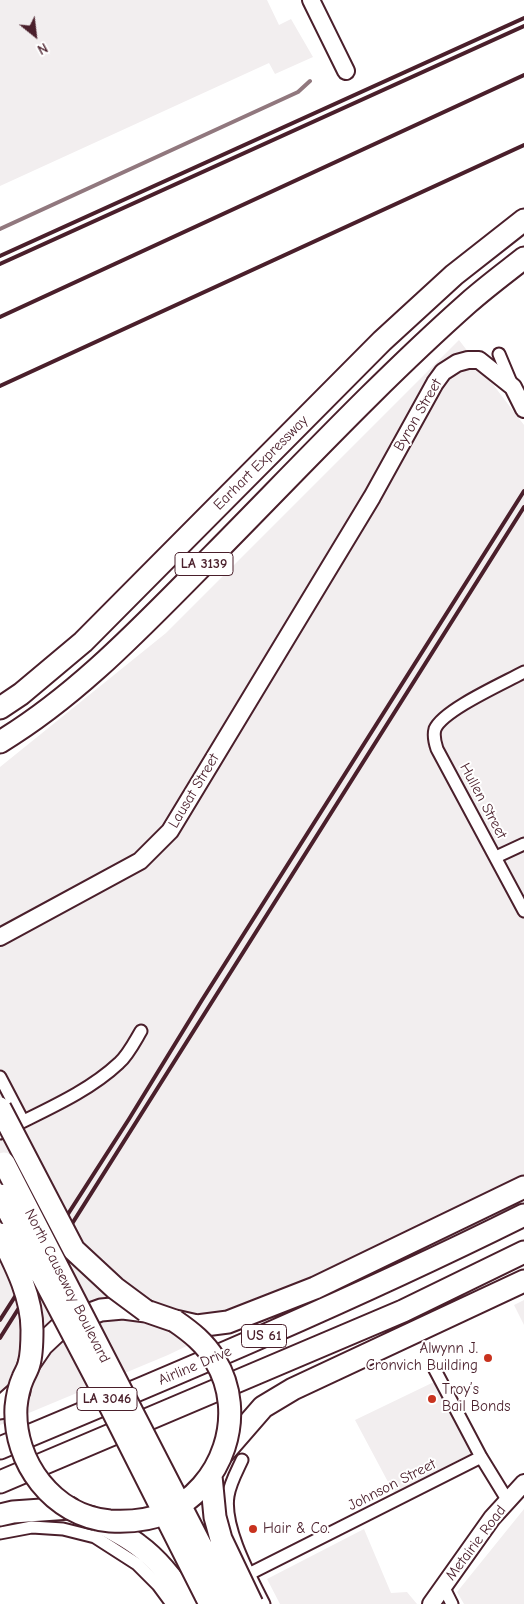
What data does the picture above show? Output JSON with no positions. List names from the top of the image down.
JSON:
{
  "streets": {
    "highway": [
      "Earhart Expressway",
      "LA 3139",
      "North Causeway Boulevard",
      "US 61",
      "Airline Drive",
      "LA 3046"
    ],
    "street": [
      "Byron Street",
      "Lausat Street",
      "Hullen Street",
      "Johnson Street",
      "Metairie Road"
    ]
  },
  "crossings": [
    ["Byron Street", "Lausat Street"]
  ],
  "places": ["Alwynn J. Cronvich Building", "Troy’s Bail Bonds", "Hair & Co."],
  "north": "bottom right"
}
